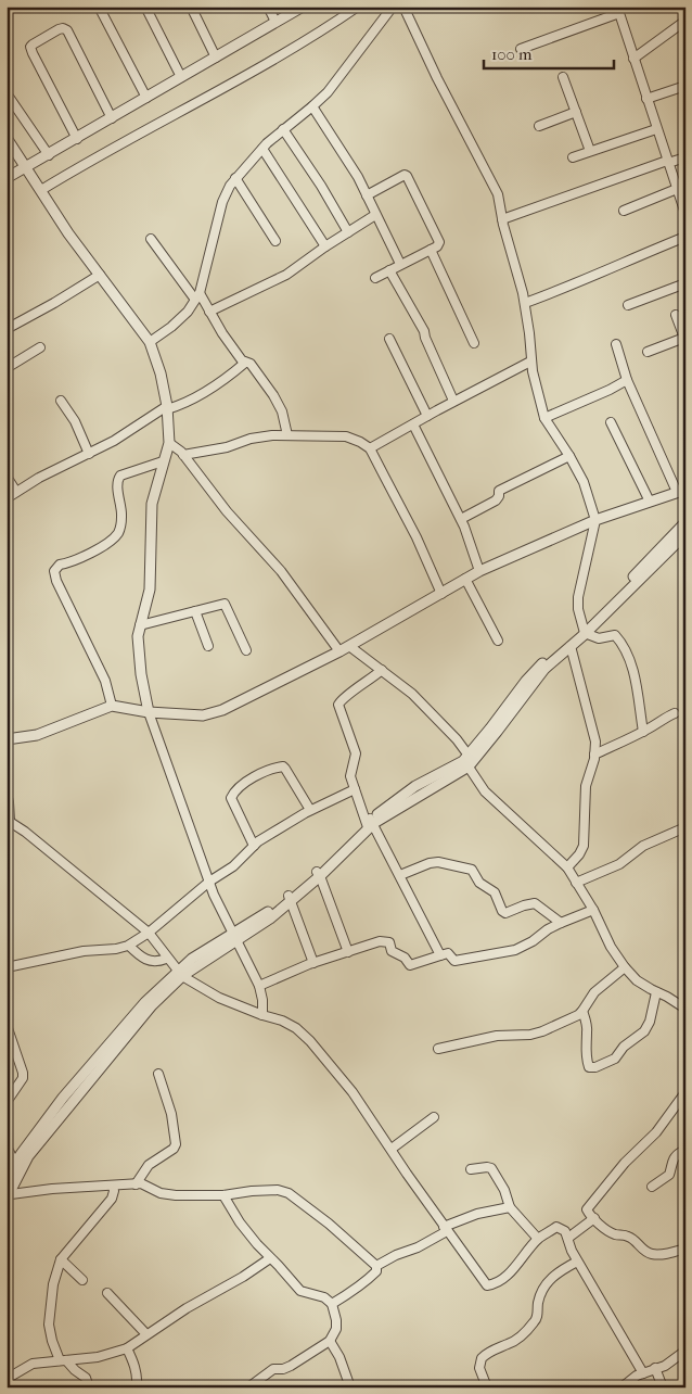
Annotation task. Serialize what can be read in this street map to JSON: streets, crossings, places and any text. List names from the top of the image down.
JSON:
{
  "scale_bar": "100 m"
}
